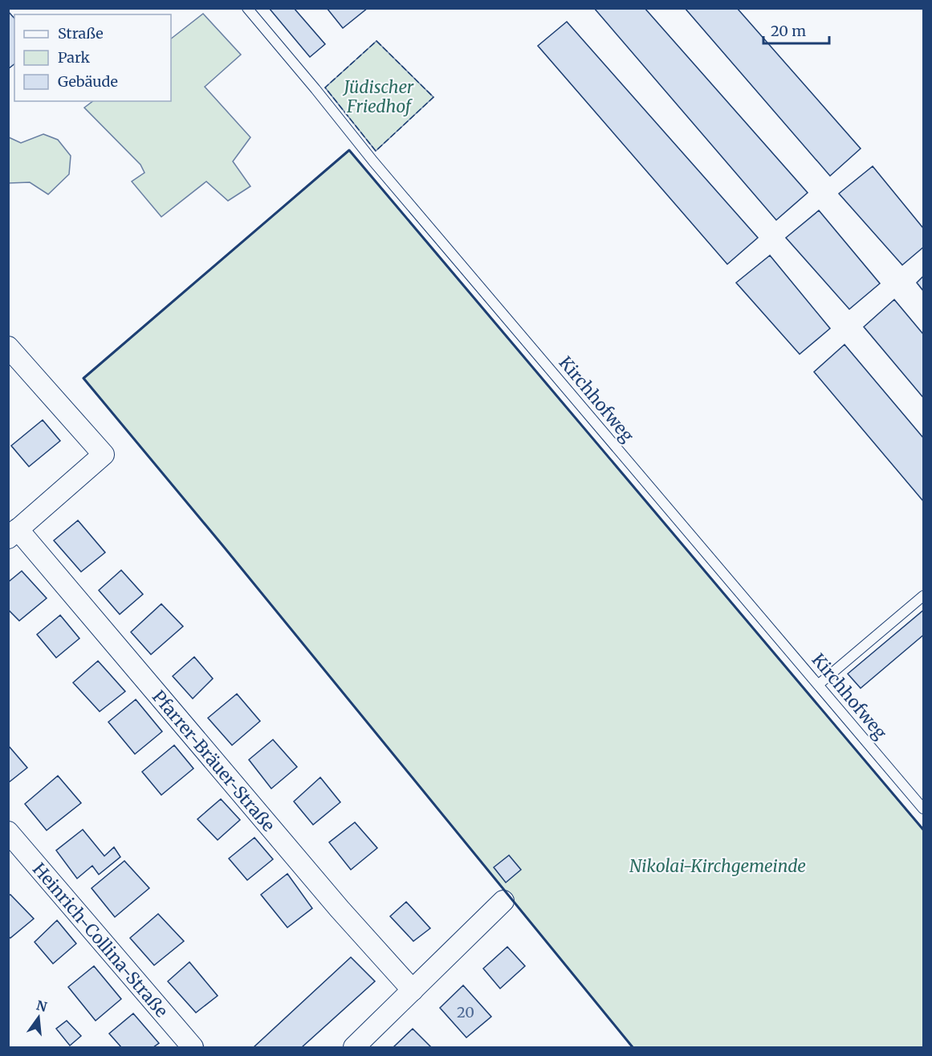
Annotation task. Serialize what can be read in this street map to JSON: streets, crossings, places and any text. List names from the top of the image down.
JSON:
{
  "streets": {
    "street": ["Pfarrer-Bräuer-Straße", "Heinrich-Collina-Straße"],
    "lane": ["Kirchhofweg"]
  },
  "parks": ["Jüdischer Friedhof", "Nikolai-Kirchgemeinde"],
  "house_numbers": ["20"],
  "legend": ["Straße", "Park", "Gebäude"],
  "scale_bar": "20 m",
  "north": "top"
}
